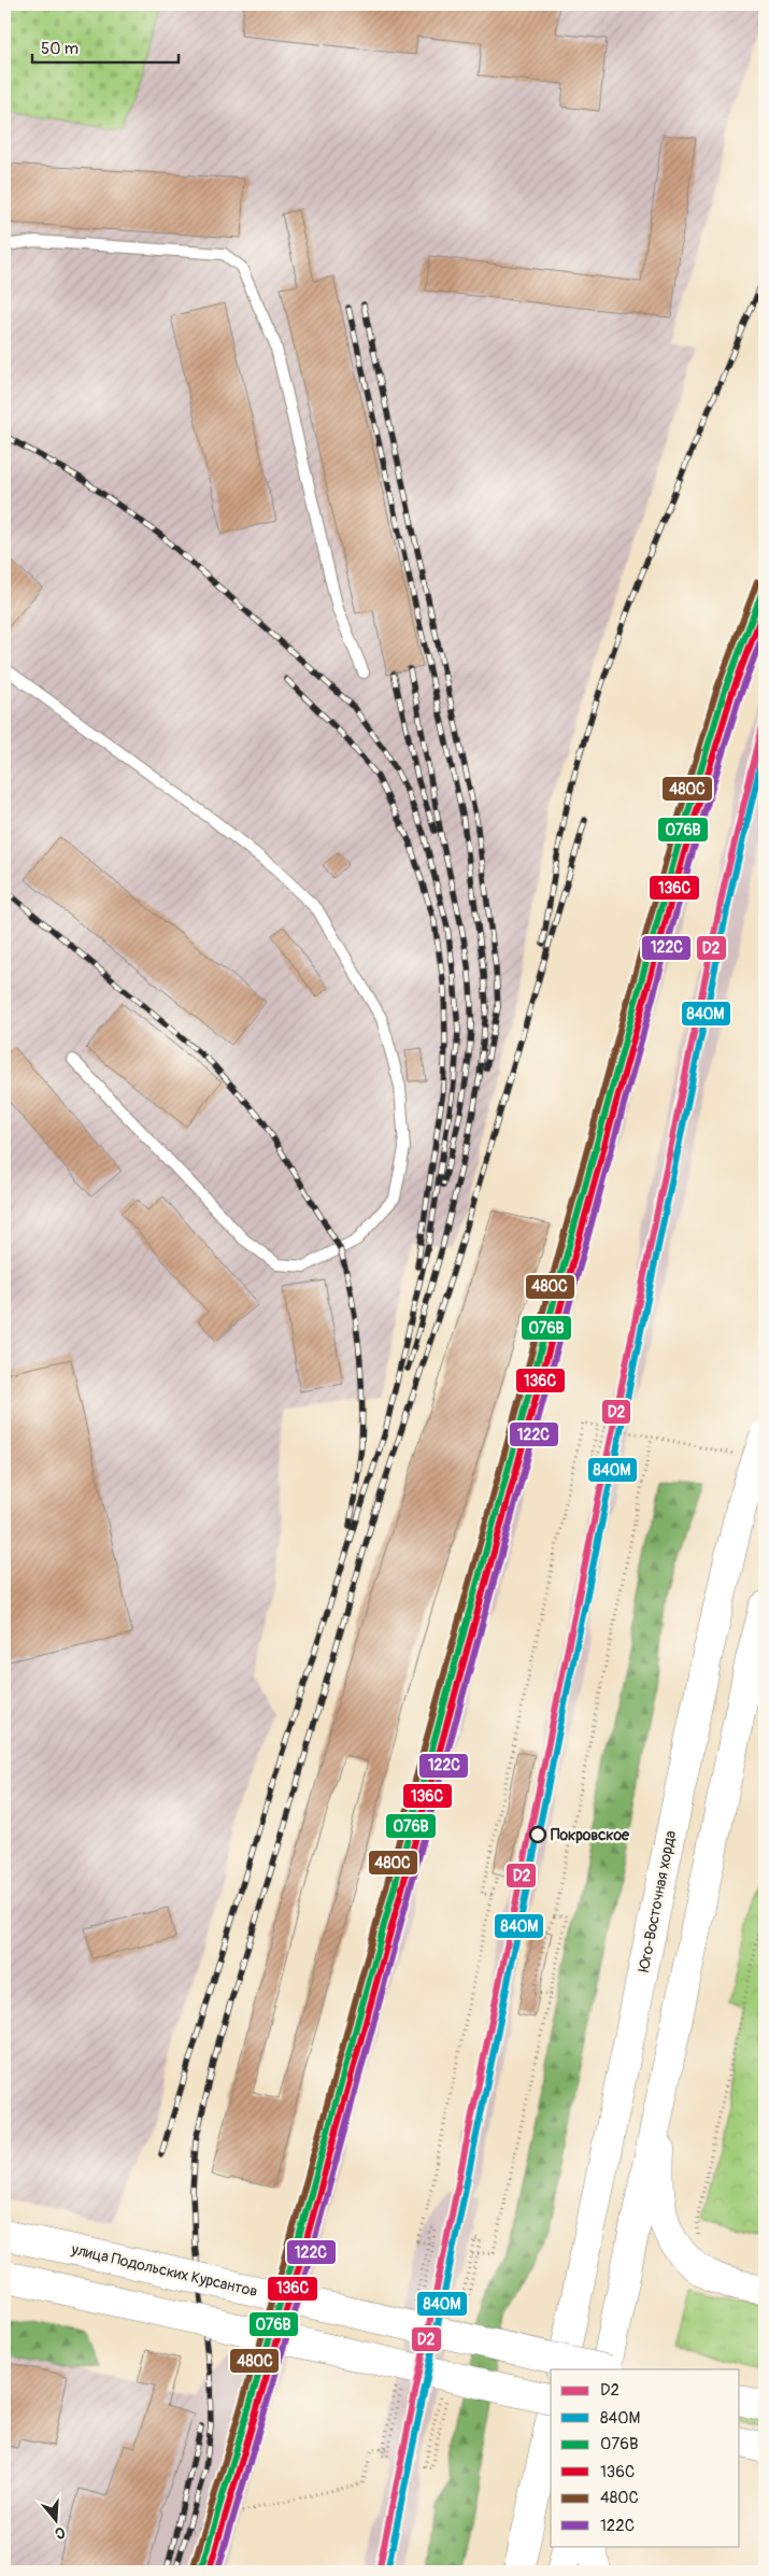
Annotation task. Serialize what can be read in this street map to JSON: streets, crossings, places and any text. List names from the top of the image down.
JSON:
{
  "streets": {
    "main road": ["Юго-Восточная хорда", "улица Подольских Курсантов"]
  },
  "places": ["Покровское"],
  "lines": [
    "transit line 480С",
    "transit line 076В",
    "transit line 136С",
    "transit line 122С",
    "transit line D2",
    "transit line 840М"
  ],
  "legend": [
    "D2",
    "840М",
    "076В",
    "136С",
    "480С",
    "122С"
  ],
  "scale_bar": "50 m",
  "north": "bottom"
}
